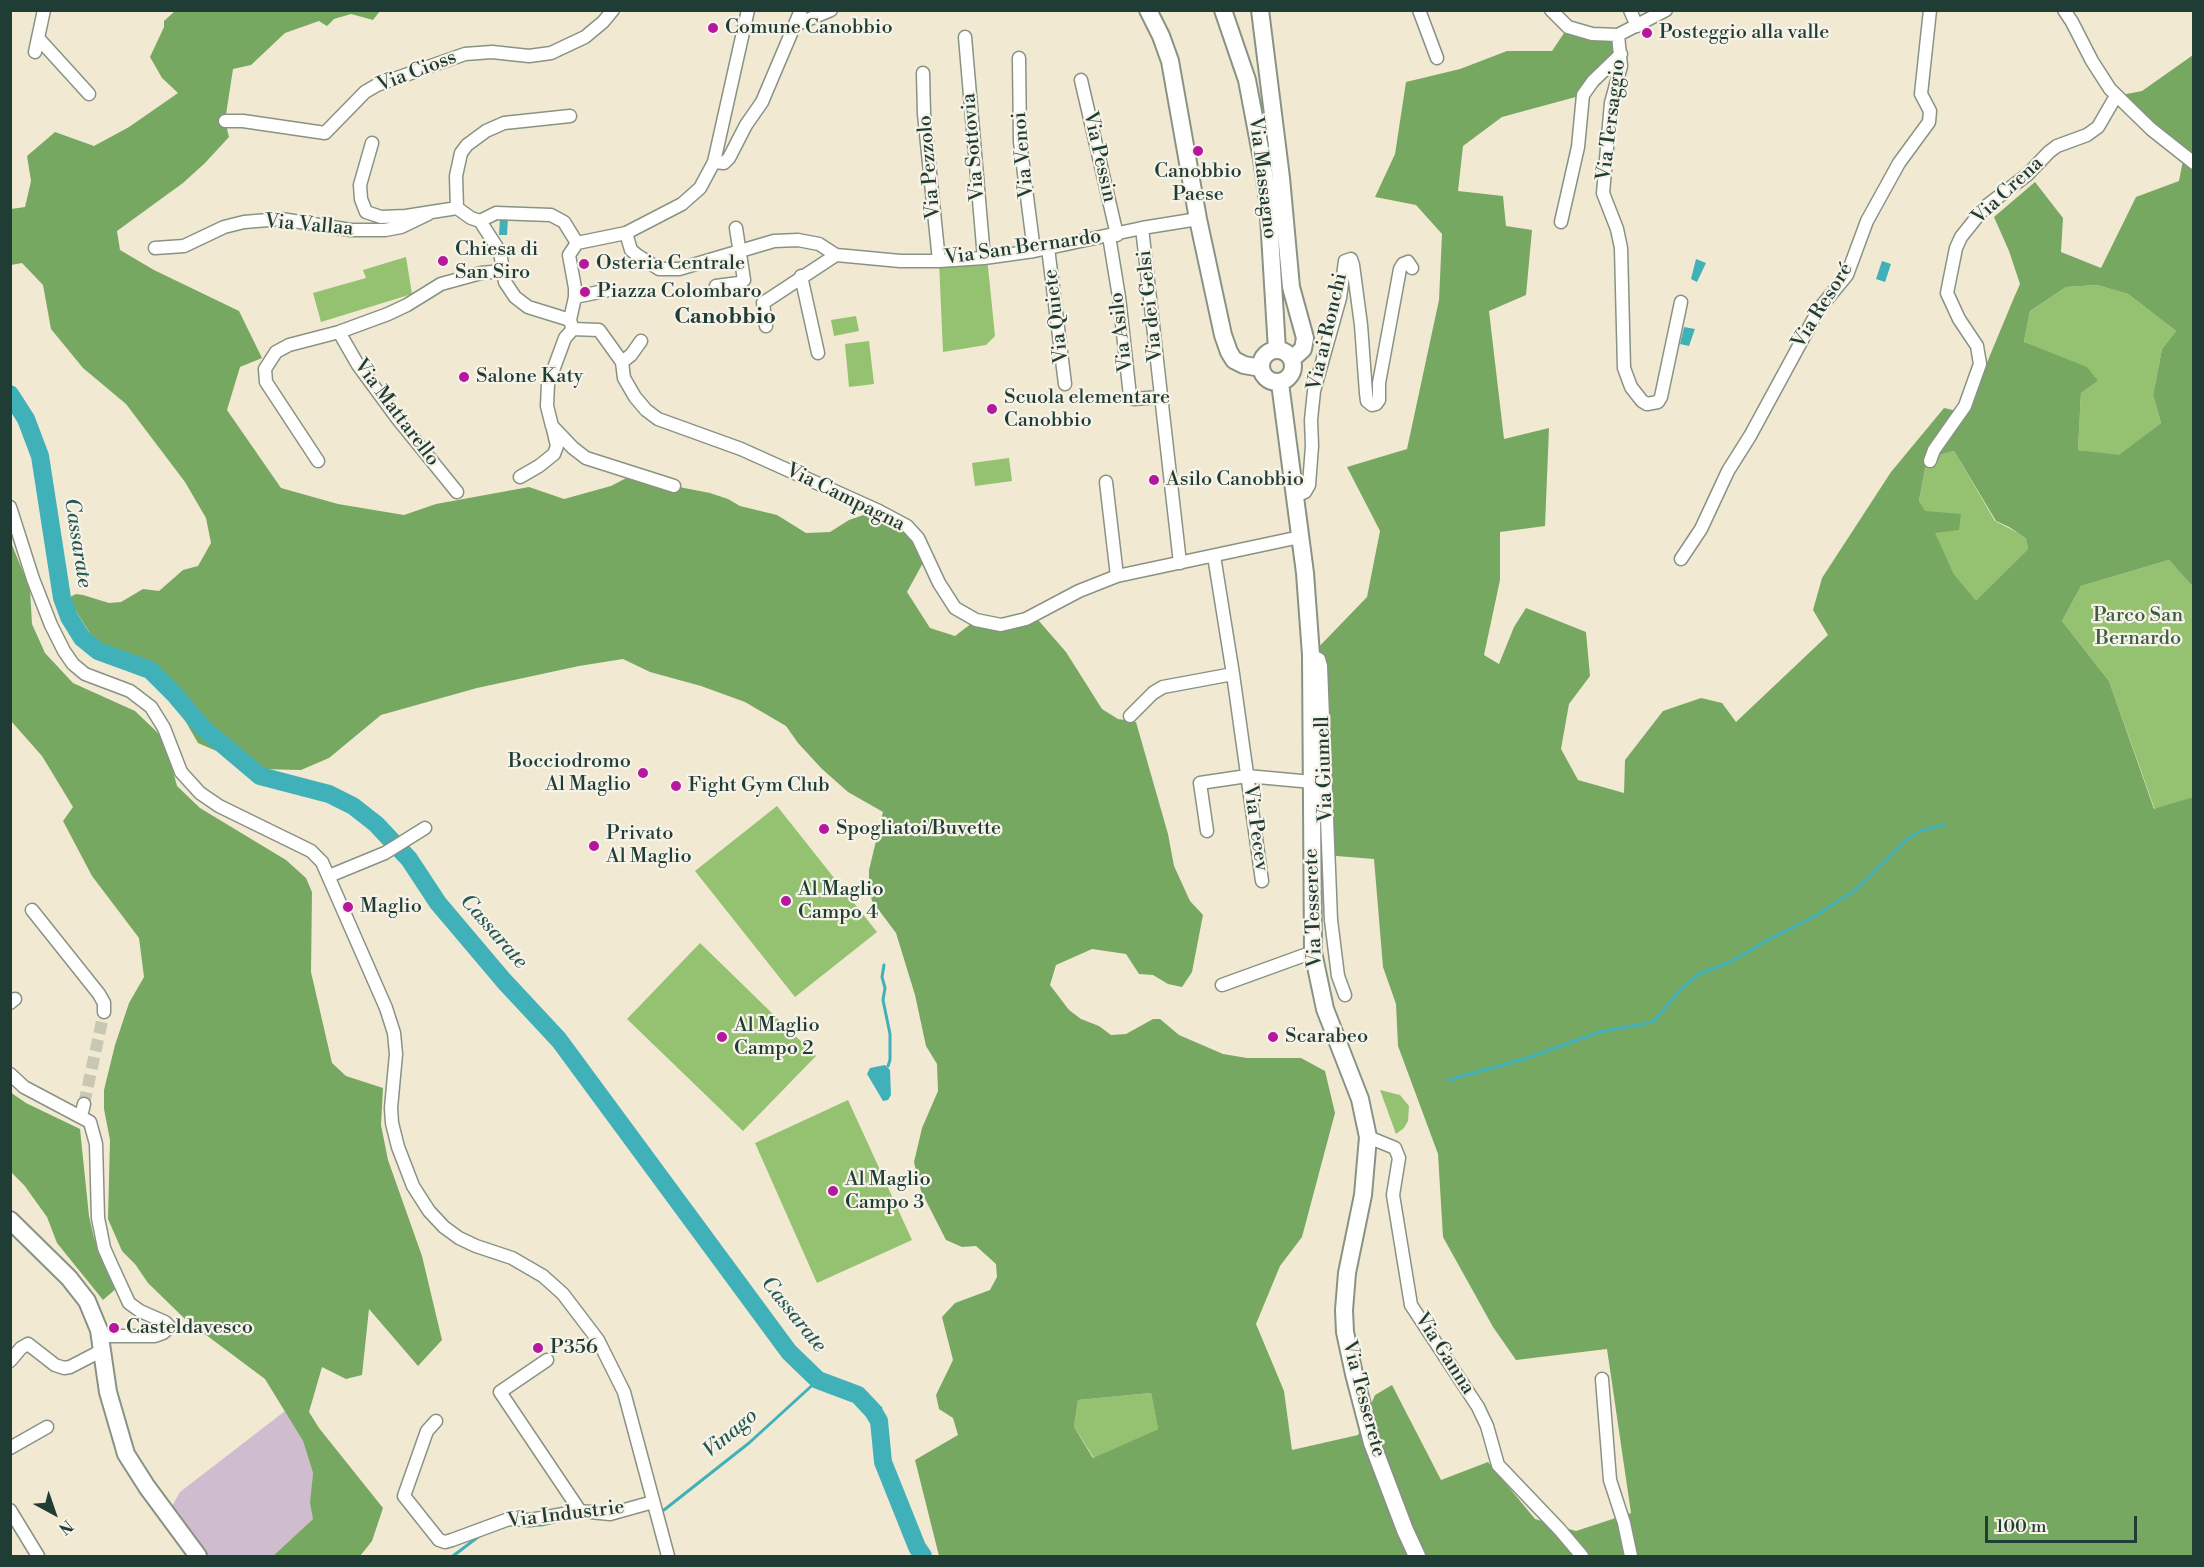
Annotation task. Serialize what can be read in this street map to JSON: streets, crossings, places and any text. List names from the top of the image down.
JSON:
{
  "streets": {
    "main road": ["Via Massagno", "Via Tesserete"],
    "street": [
      "Via Cioss",
      "Via Tersaggio",
      "Via Sottovia",
      "Via Venoi",
      "Via Pessin",
      "Via Pezzolo",
      "Via Crena",
      "Via Vallaa",
      "Via San Bernardo",
      "Via dei Gelsi",
      "Via Resoré",
      "Via Quiete",
      "Via Asilo",
      "Via ai Ronchi",
      "Via Mattarello",
      "Via Campagna",
      "Via Giumell",
      "Via Pecev",
      "Via Ganna",
      "Via Industrie"
    ]
  },
  "crossings": [
    ["Via Sottovia", "Via San Bernardo"],
    ["Via Venoi", "Via San Bernardo"],
    ["Via Pessin", "Via San Bernardo"],
    ["Via Pessin", "Via Asilo"],
    ["Via Pezzolo", "Via San Bernardo"],
    ["Via Massagno", "Via Tesserete"],
    ["Via San Bernardo", "Via dei Gelsi"],
    ["Via San Bernardo", "Via Quiete"],
    ["Via San Bernardo", "Via Asilo"],
    ["Via dei Gelsi", "Via Asilo"],
    ["Via dei Gelsi", "Via Campagna"],
    ["Via ai Ronchi", "Via Tesserete"],
    ["Via Campagna", "Via Tesserete"],
    ["Via Giumell", "Via Tesserete"],
    ["Via Pecev", "Via Tesserete"],
    ["Via Tesserete", "Via Ganna"]
  ],
  "districts": ["Canobbio"],
  "water": ["Cassarate", "Vinago"],
  "parks": ["Parco San Bernardo"],
  "places": [
    "Comune Canobbio",
    "Posteggio alla valle",
    "Canobbio Paese",
    "Chiesa di San Siro",
    "Osteria Centrale",
    "Piazza Colombaro",
    "Salone Katy",
    "Scuola elementare Canobbio",
    "Asilo Canobbio",
    "Bocciodromo Al Maglio",
    "Fight Gym Club",
    "Spogliatoi/Buvette",
    "Privato Al Maglio",
    "Al Maglio Campo 4",
    "Maglio",
    "Al Maglio Campo 2",
    "Scarabeo",
    "Al Maglio Campo 3",
    "Casteldavesco",
    "P356"
  ],
  "scale_bar": "100 m",
  "north": "bottom right"
}
